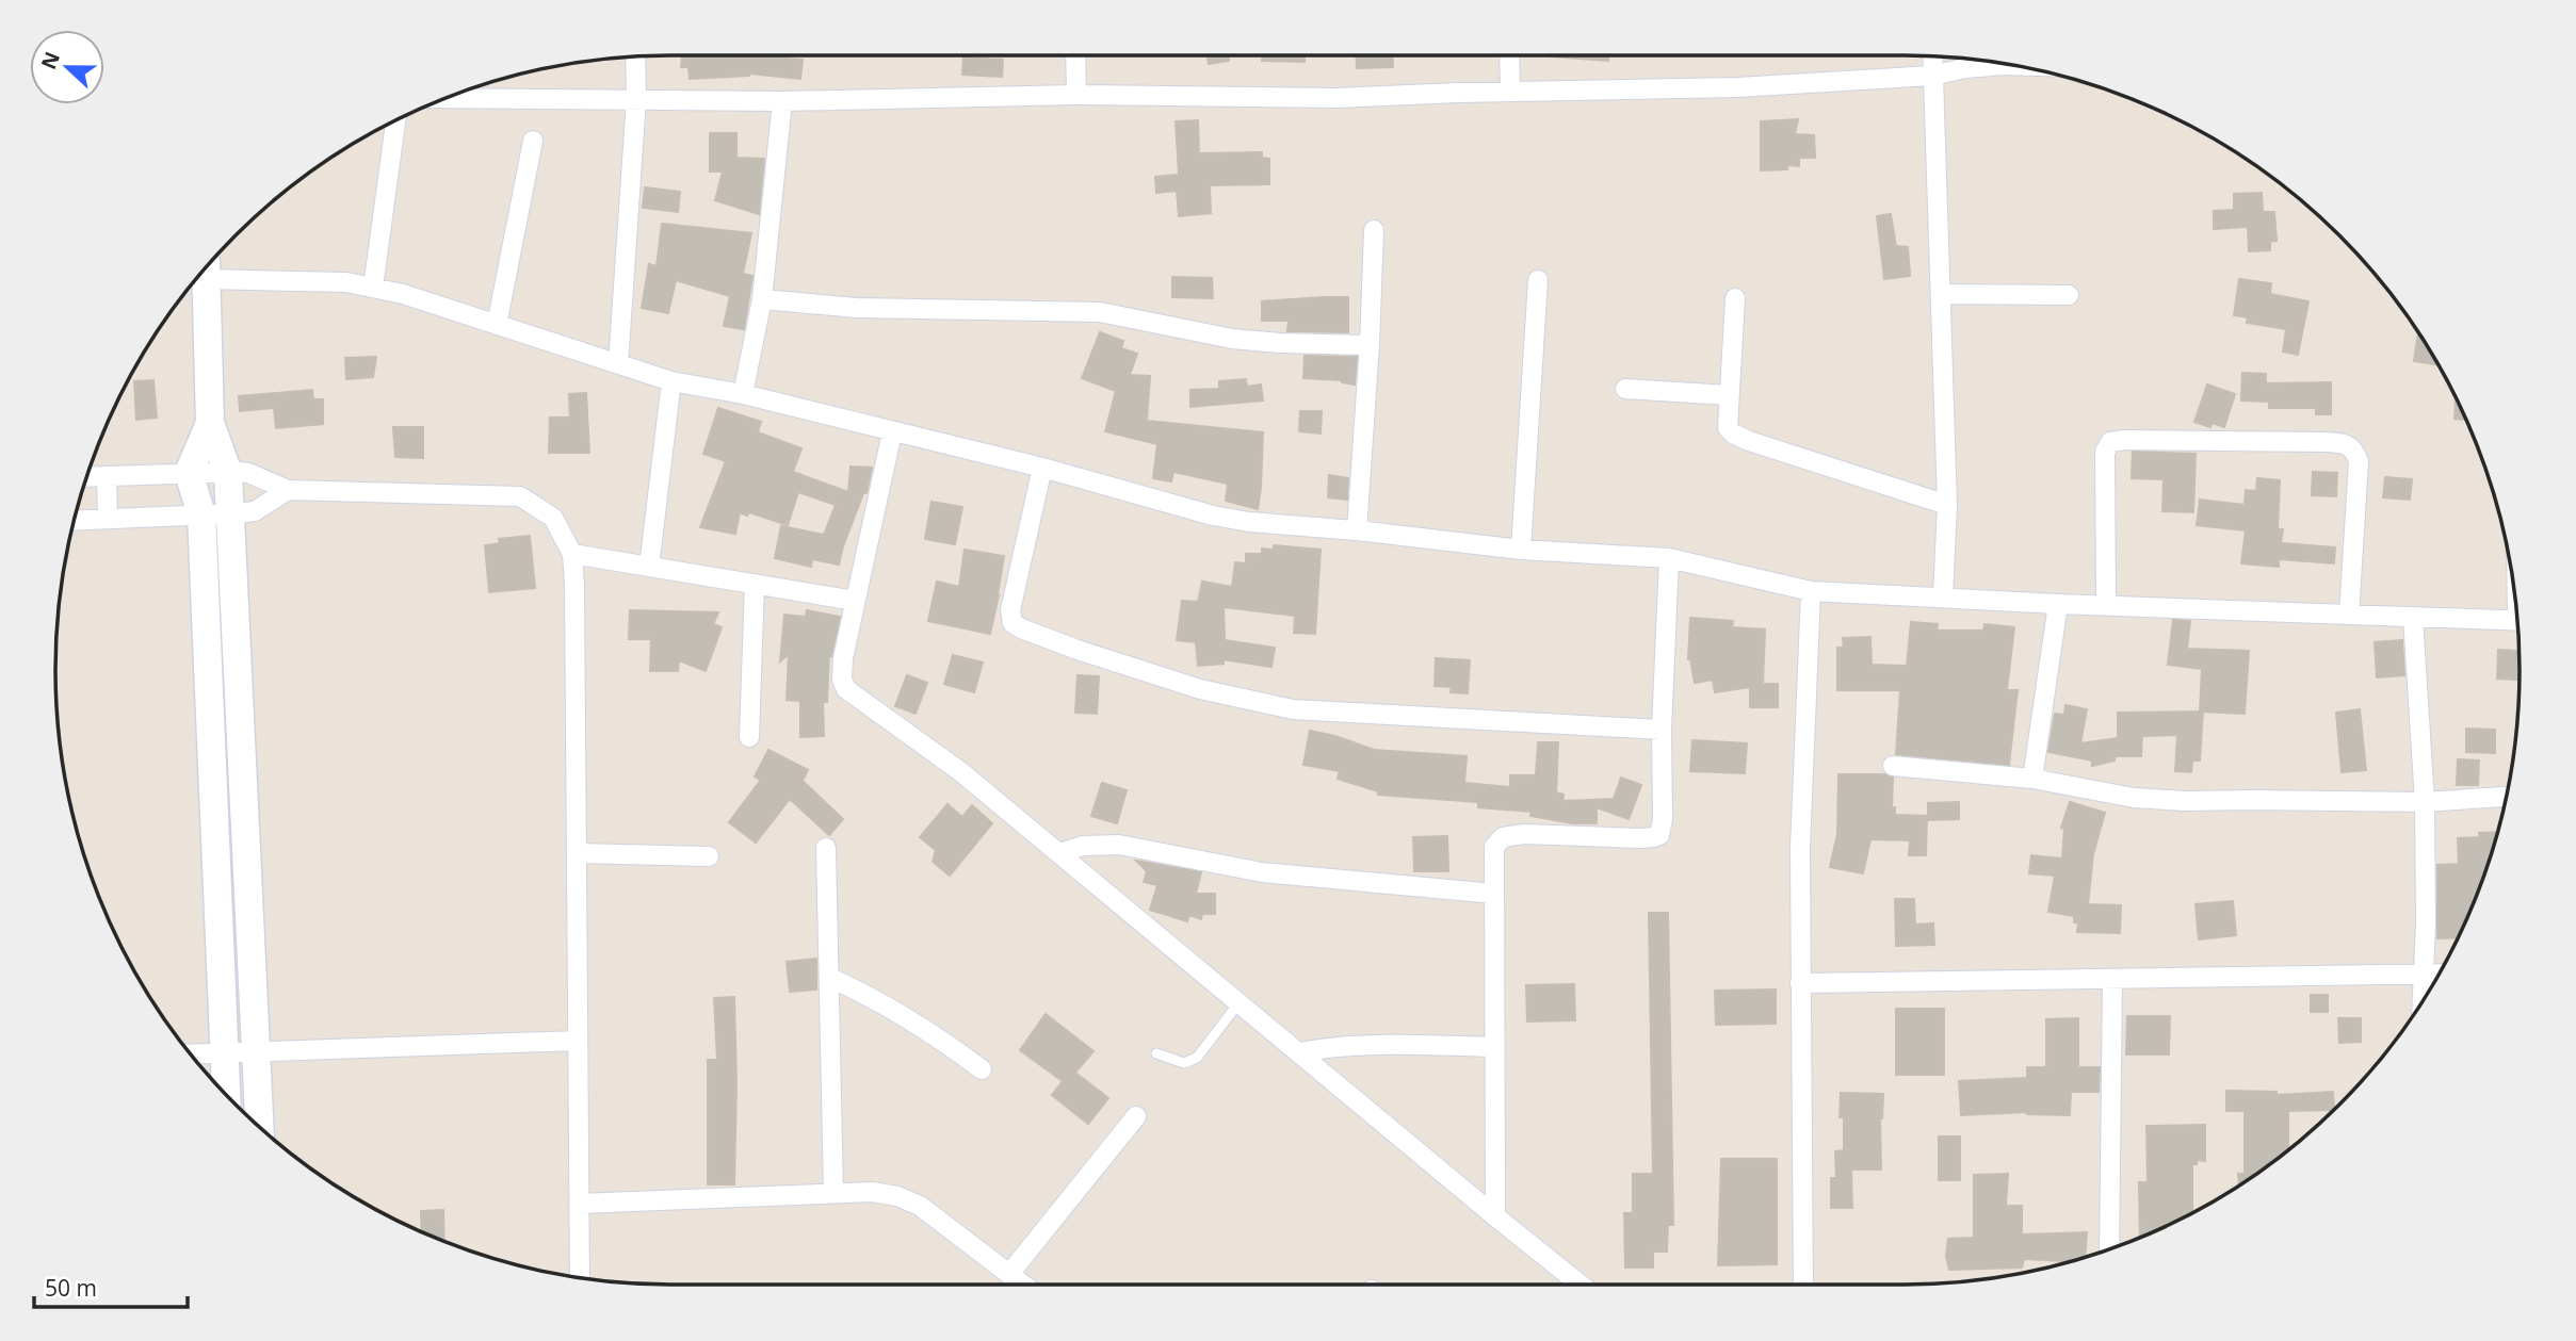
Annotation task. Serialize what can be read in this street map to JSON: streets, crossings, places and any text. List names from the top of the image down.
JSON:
{
  "scale_bar": "50 m",
  "north": "left"
}
